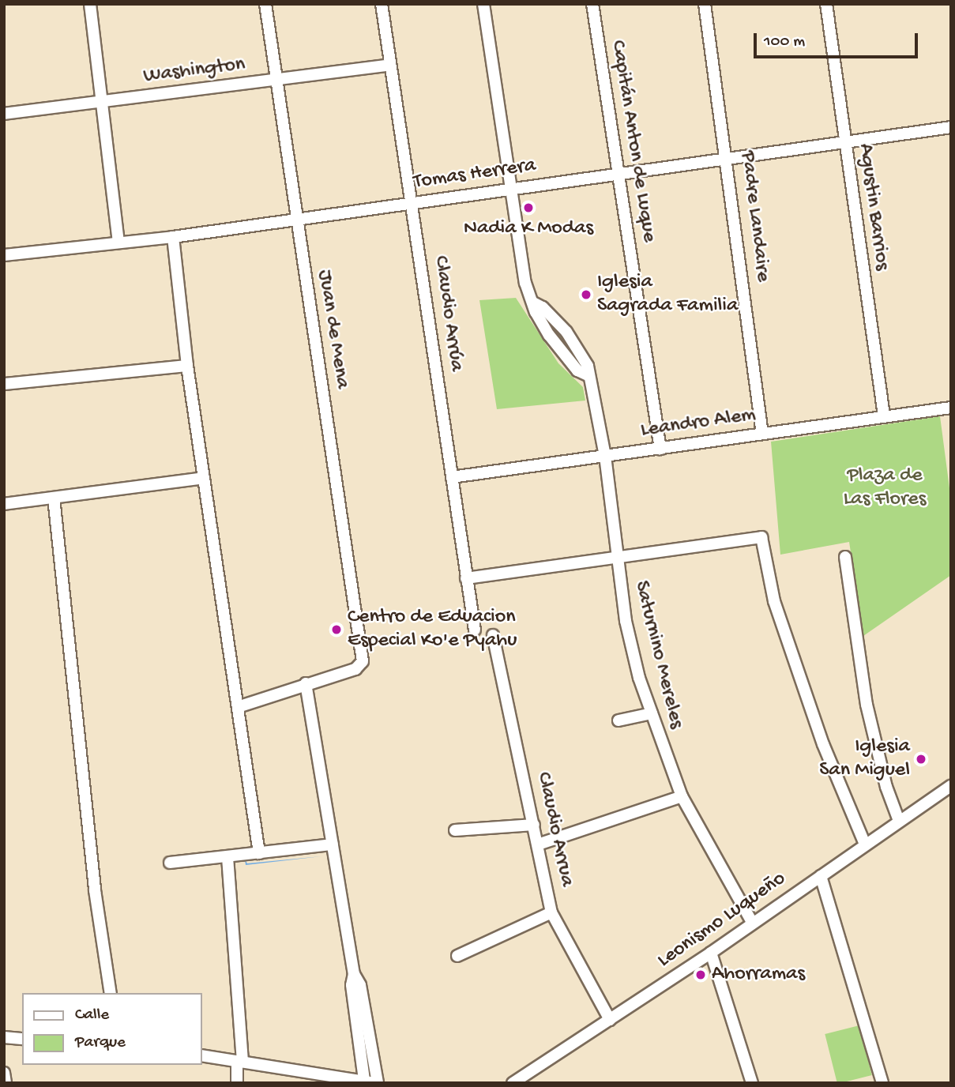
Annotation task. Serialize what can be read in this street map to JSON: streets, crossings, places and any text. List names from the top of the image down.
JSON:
{
  "streets": {
    "street": [
      "Washington",
      "Capitán Anton de Luque",
      "Tomas Herrera",
      "Agustin Barrios",
      "Padre Landaire",
      "Claudio Arrúa",
      "Juan de Mena",
      "Leandro Alem",
      "Saturnino Mereles",
      "Claudio Arrua",
      "Leonismo Luqueño"
    ]
  },
  "crossings": [
    ["Washington", "Claudio Arrúa"],
    ["Washington", "Juan de Mena"],
    ["Capitán Anton de Luque", "Tomas Herrera"],
    ["Capitán Anton de Luque", "Leandro Alem"],
    ["Tomas Herrera", "Agustin Barrios"],
    ["Tomas Herrera", "Padre Landaire"],
    ["Tomas Herrera", "Claudio Arrúa"],
    ["Tomas Herrera", "Juan de Mena"],
    ["Tomas Herrera", "Saturnino Mereles"],
    ["Agustin Barrios", "Leandro Alem"],
    ["Padre Landaire", "Leandro Alem"],
    ["Claudio Arrúa", "Leandro Alem"],
    ["Leandro Alem", "Saturnino Mereles"],
    ["Saturnino Mereles", "Leonismo Luqueño"],
    ["Claudio Arrua", "Leonismo Luqueño"]
  ],
  "parks": ["Plaza de Las Flores"],
  "places": [
    "Nadia K Modas",
    "Iglesia Sagrada Familia",
    "Centro de Eduacion Especial Ko'e Pyahu",
    "Iglesia San Miguel",
    "Ahorramas"
  ],
  "legend": ["Calle", "Parque"],
  "scale_bar": "100 m"
}
